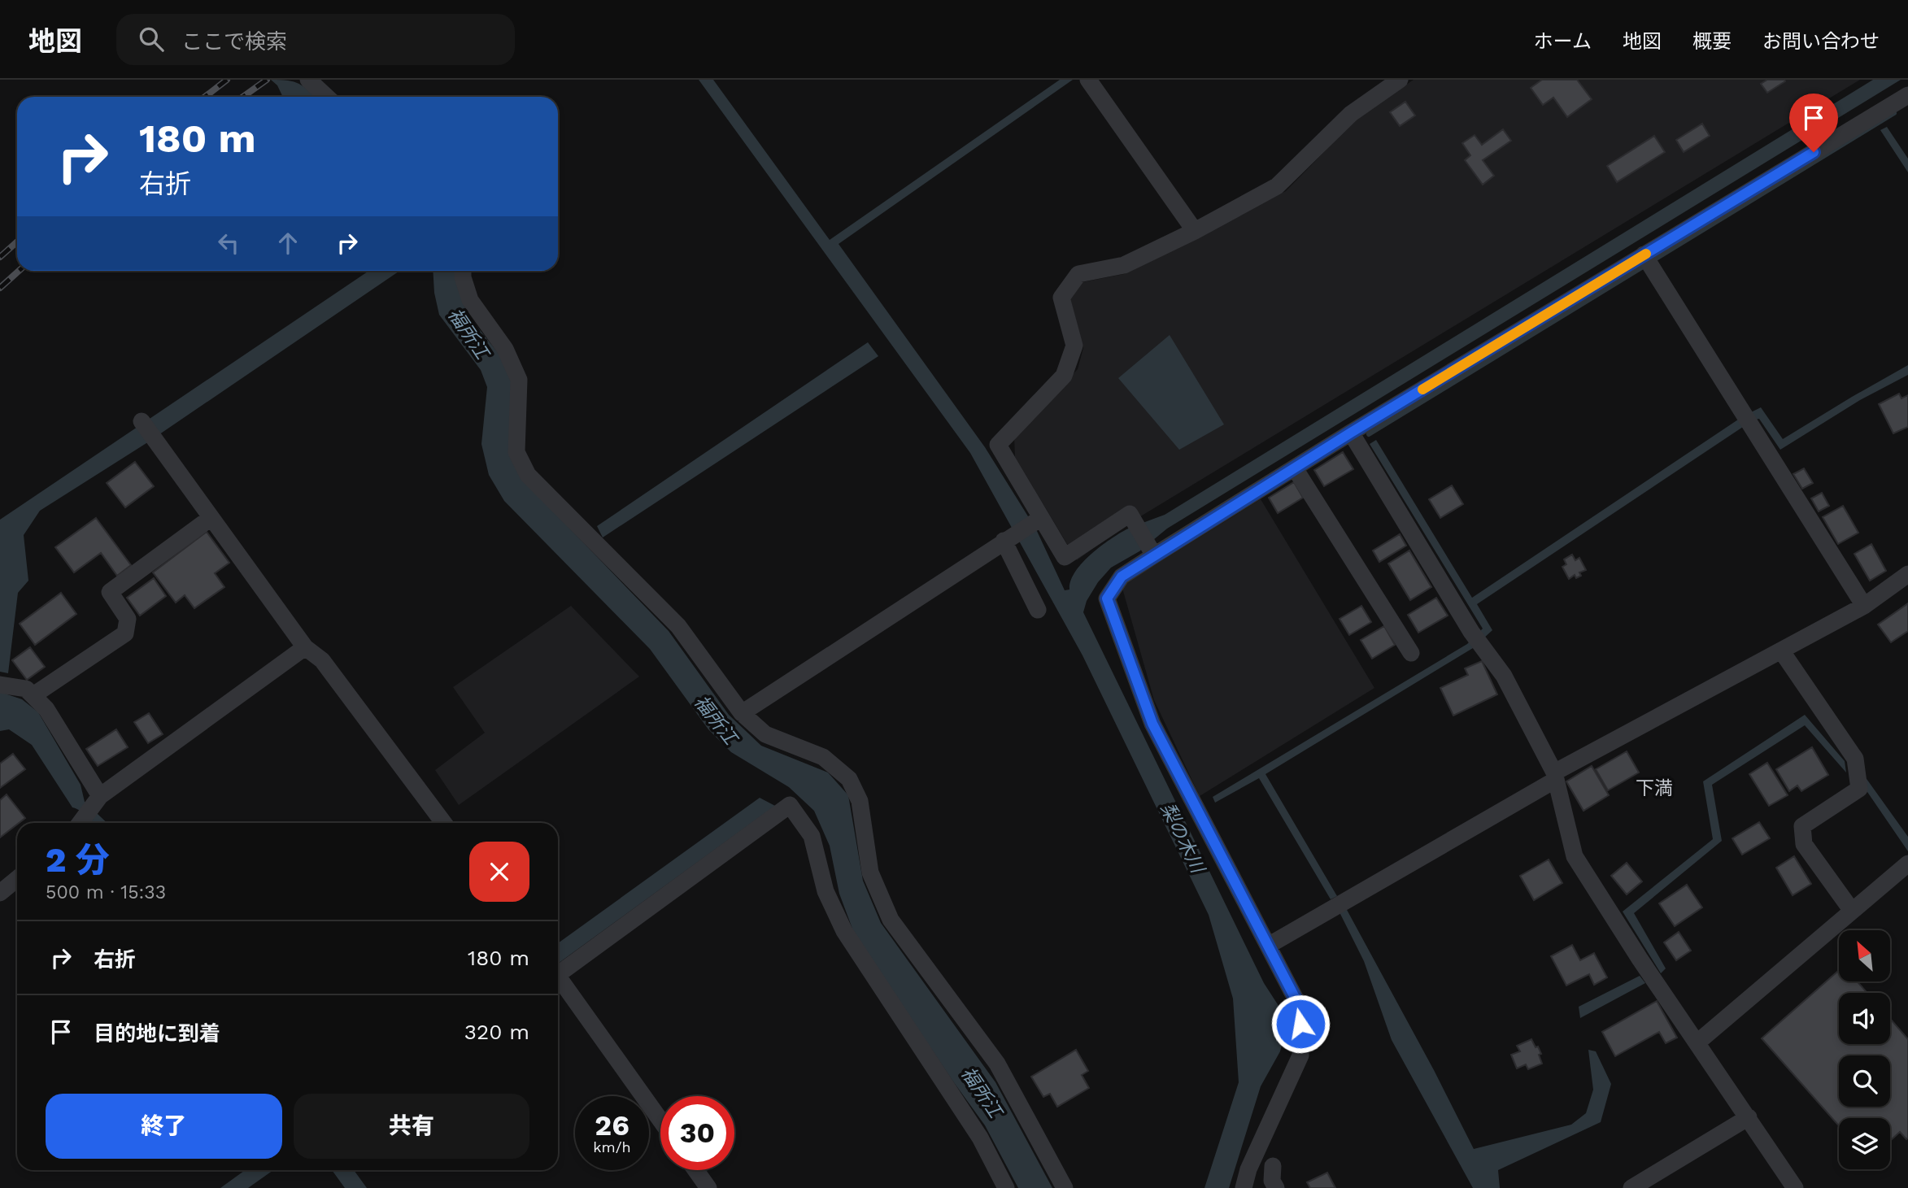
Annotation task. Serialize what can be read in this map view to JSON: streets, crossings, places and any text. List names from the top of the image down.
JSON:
{
  "districts": ["下満"],
  "water": ["福所江", "梨の木川"],
  "north": "top left",
  "page": {
    "header": "地図",
    "search": "ここで検索",
    "nav": [
      "ホーム",
      "地図",
      "概要",
      "お問い合わせ"
    ],
    "turn": ["180 m", "右折"],
    "heading": ["2 分", "500 m · 15:33"],
    "list": [
      {
        "name": "右折",
        "value": "180 m"
      },
      {
        "name": "目的地に到着",
        "value": "320 m"
      }
    ],
    "buttons": ["終了", "共有"],
    "speed": "26 km/h",
    "limit": "30"
  }
}
